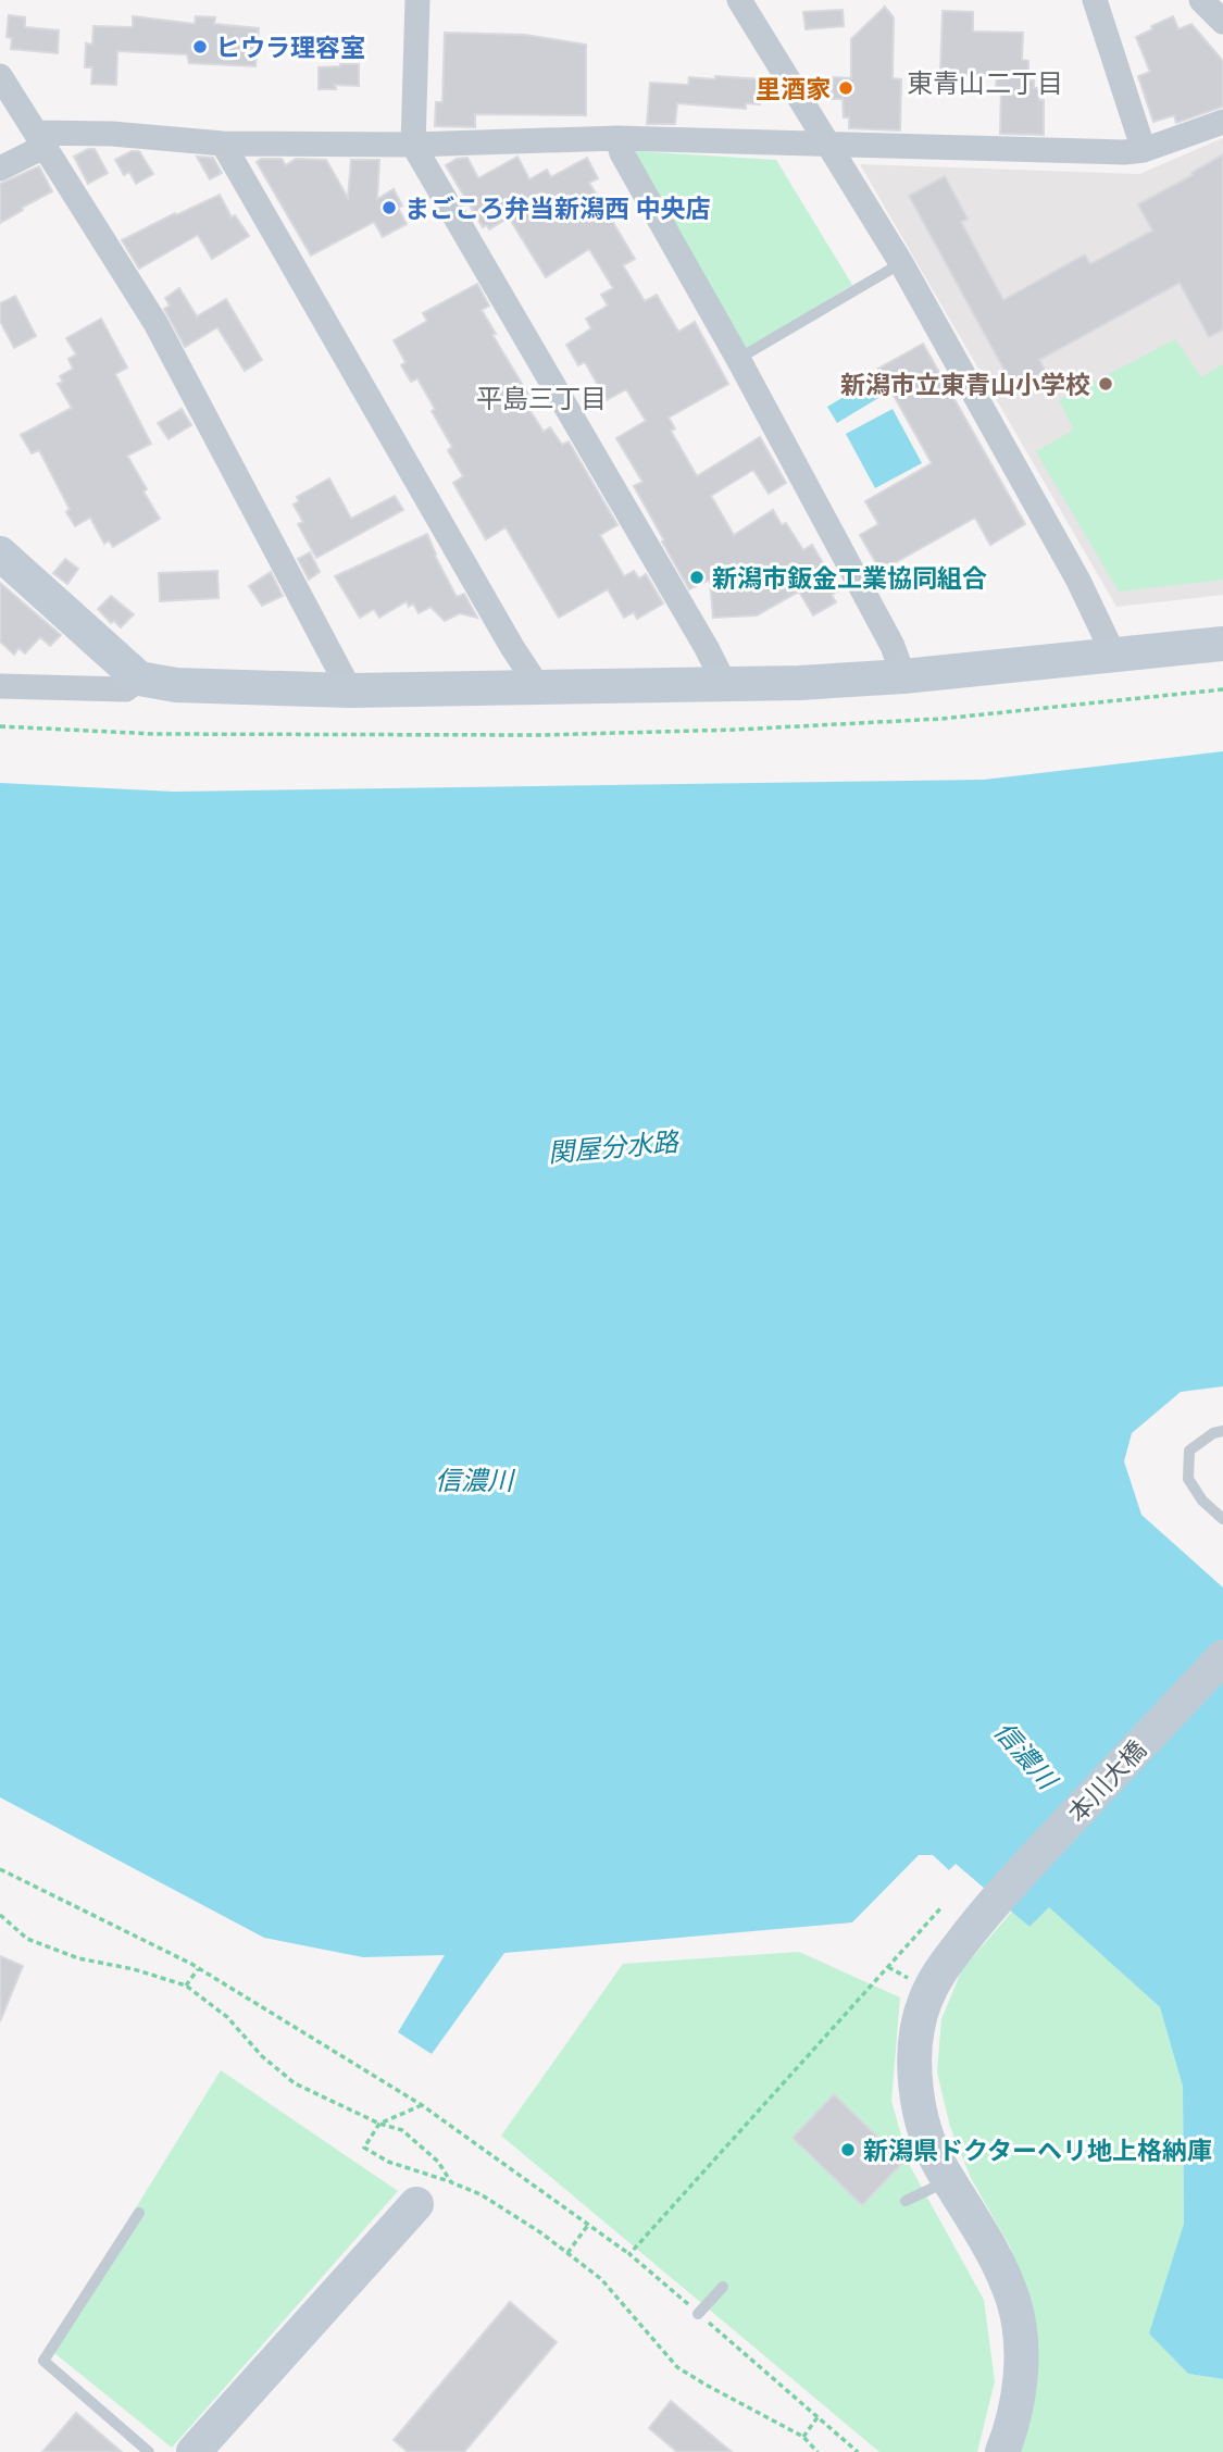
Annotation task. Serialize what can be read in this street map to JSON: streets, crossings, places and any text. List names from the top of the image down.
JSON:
{
  "streets": {
    "street": ["本川大橋"]
  },
  "districts": ["東青山二丁目", "平島三丁目"],
  "water": ["関屋分水路", "信濃川"],
  "places": [
    "ヒウラ理容室",
    "里酒家",
    "まごころ弁当新潟西 中央店",
    "新潟市立東青山小学校",
    "新潟市鈑金工業協同組合",
    "新潟県ドクターヘリ地上格納庫"
  ]
}
